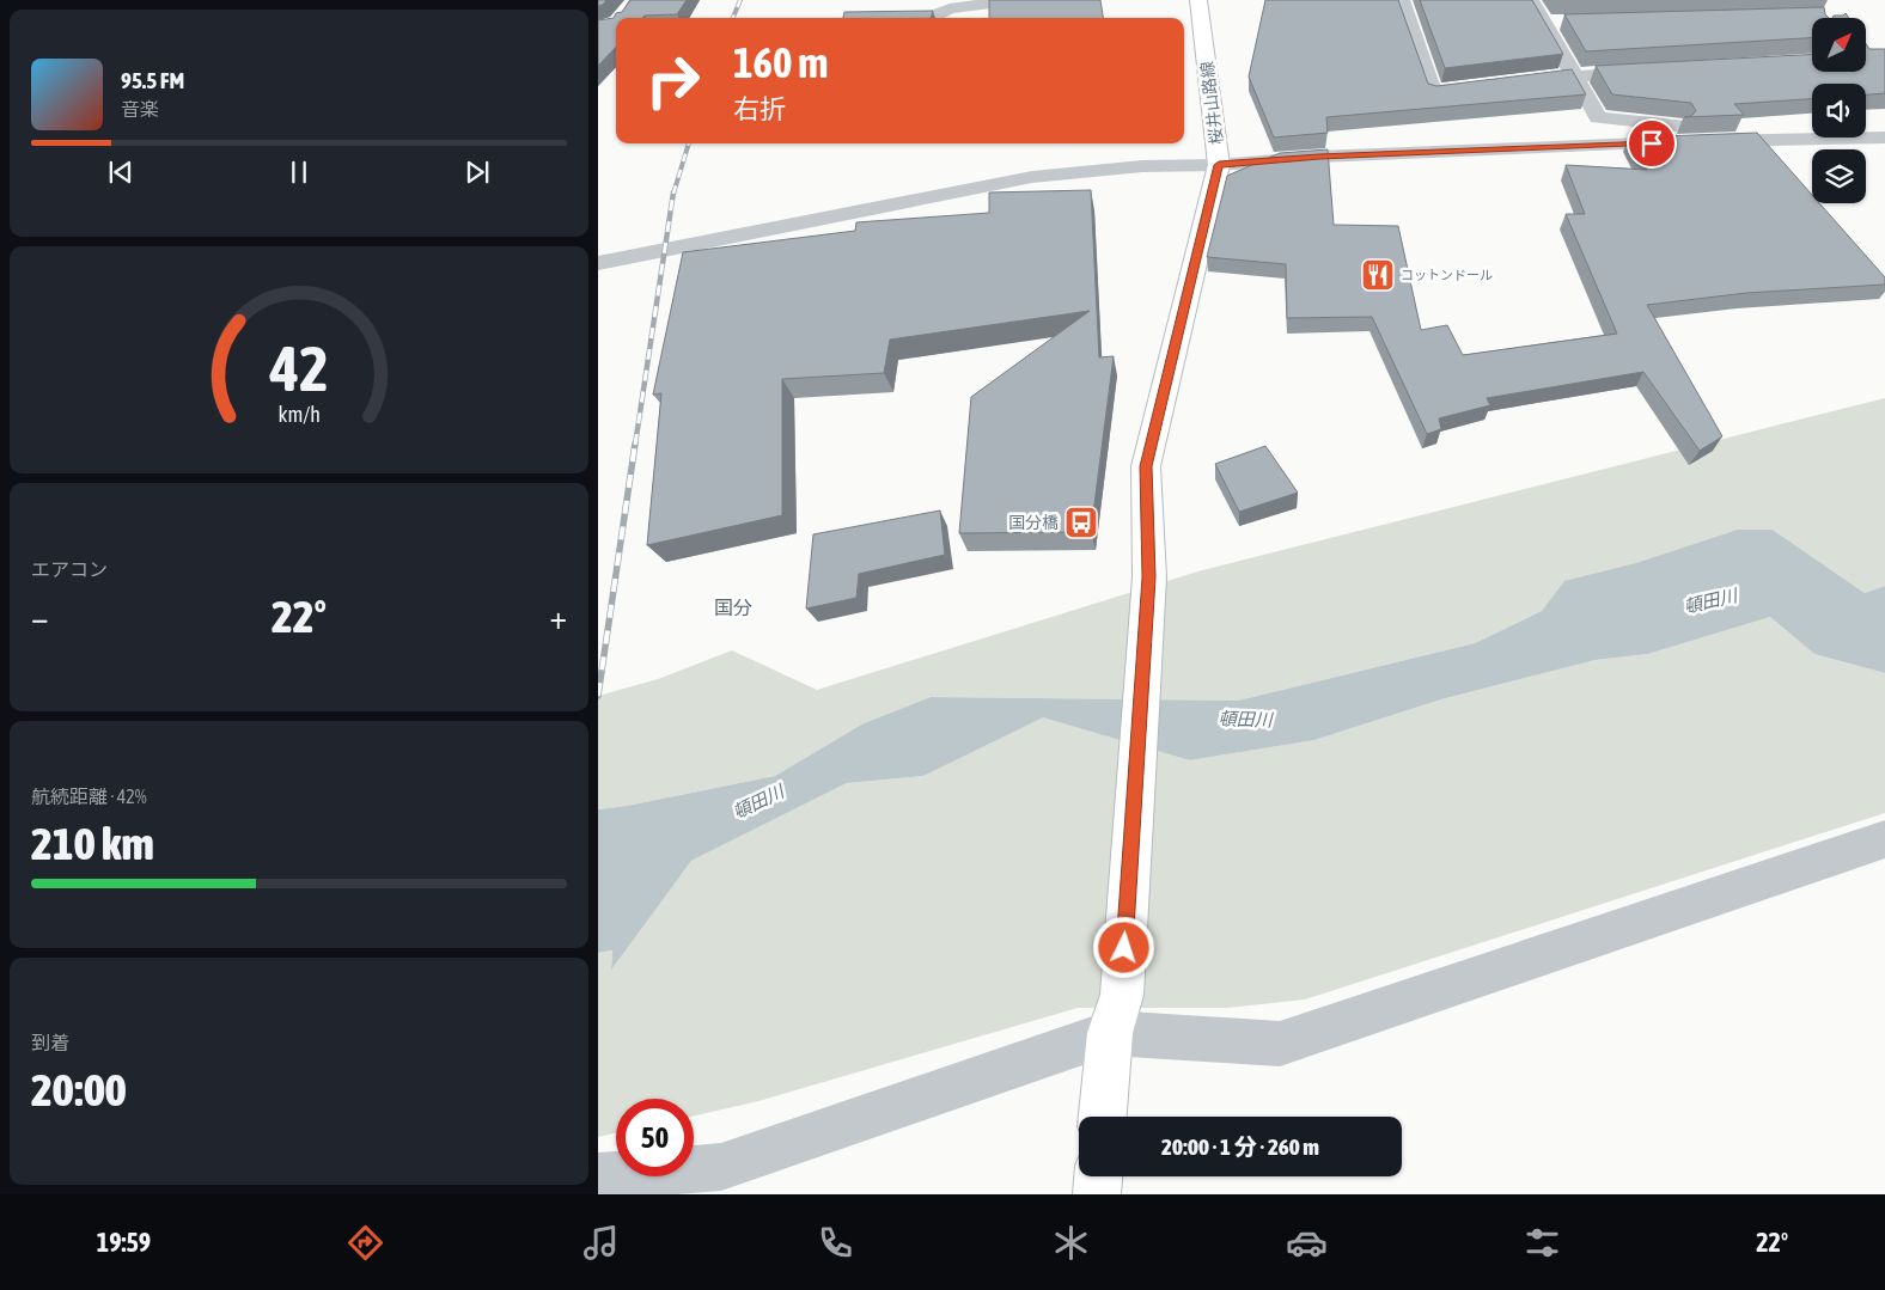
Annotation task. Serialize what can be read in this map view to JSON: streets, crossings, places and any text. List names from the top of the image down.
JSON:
{
  "streets": {
    "main road": ["桜井山路線"]
  },
  "districts": ["国分"],
  "water": ["頓田川"],
  "places": {
    "restaurant": ["コットンドール"],
    "bus stop": ["国分橋"]
  },
  "north": "top right",
  "page": {
    "turn": ["160 m", "右折"],
    "song": ["95.5 FM", "音楽"],
    "tile": [
      "エアコン",
      ["航続距離 · 42%", "210 km"],
      ["到着", "20:00"]
    ],
    "heat": ["−", "22°", "+"],
    "limit": "50",
    "trip": "20:00 · 1 分 · 260 m",
    "tabs": ["19:59", "22°"],
    "gauge": ["42", "km/h"]
  }
}
